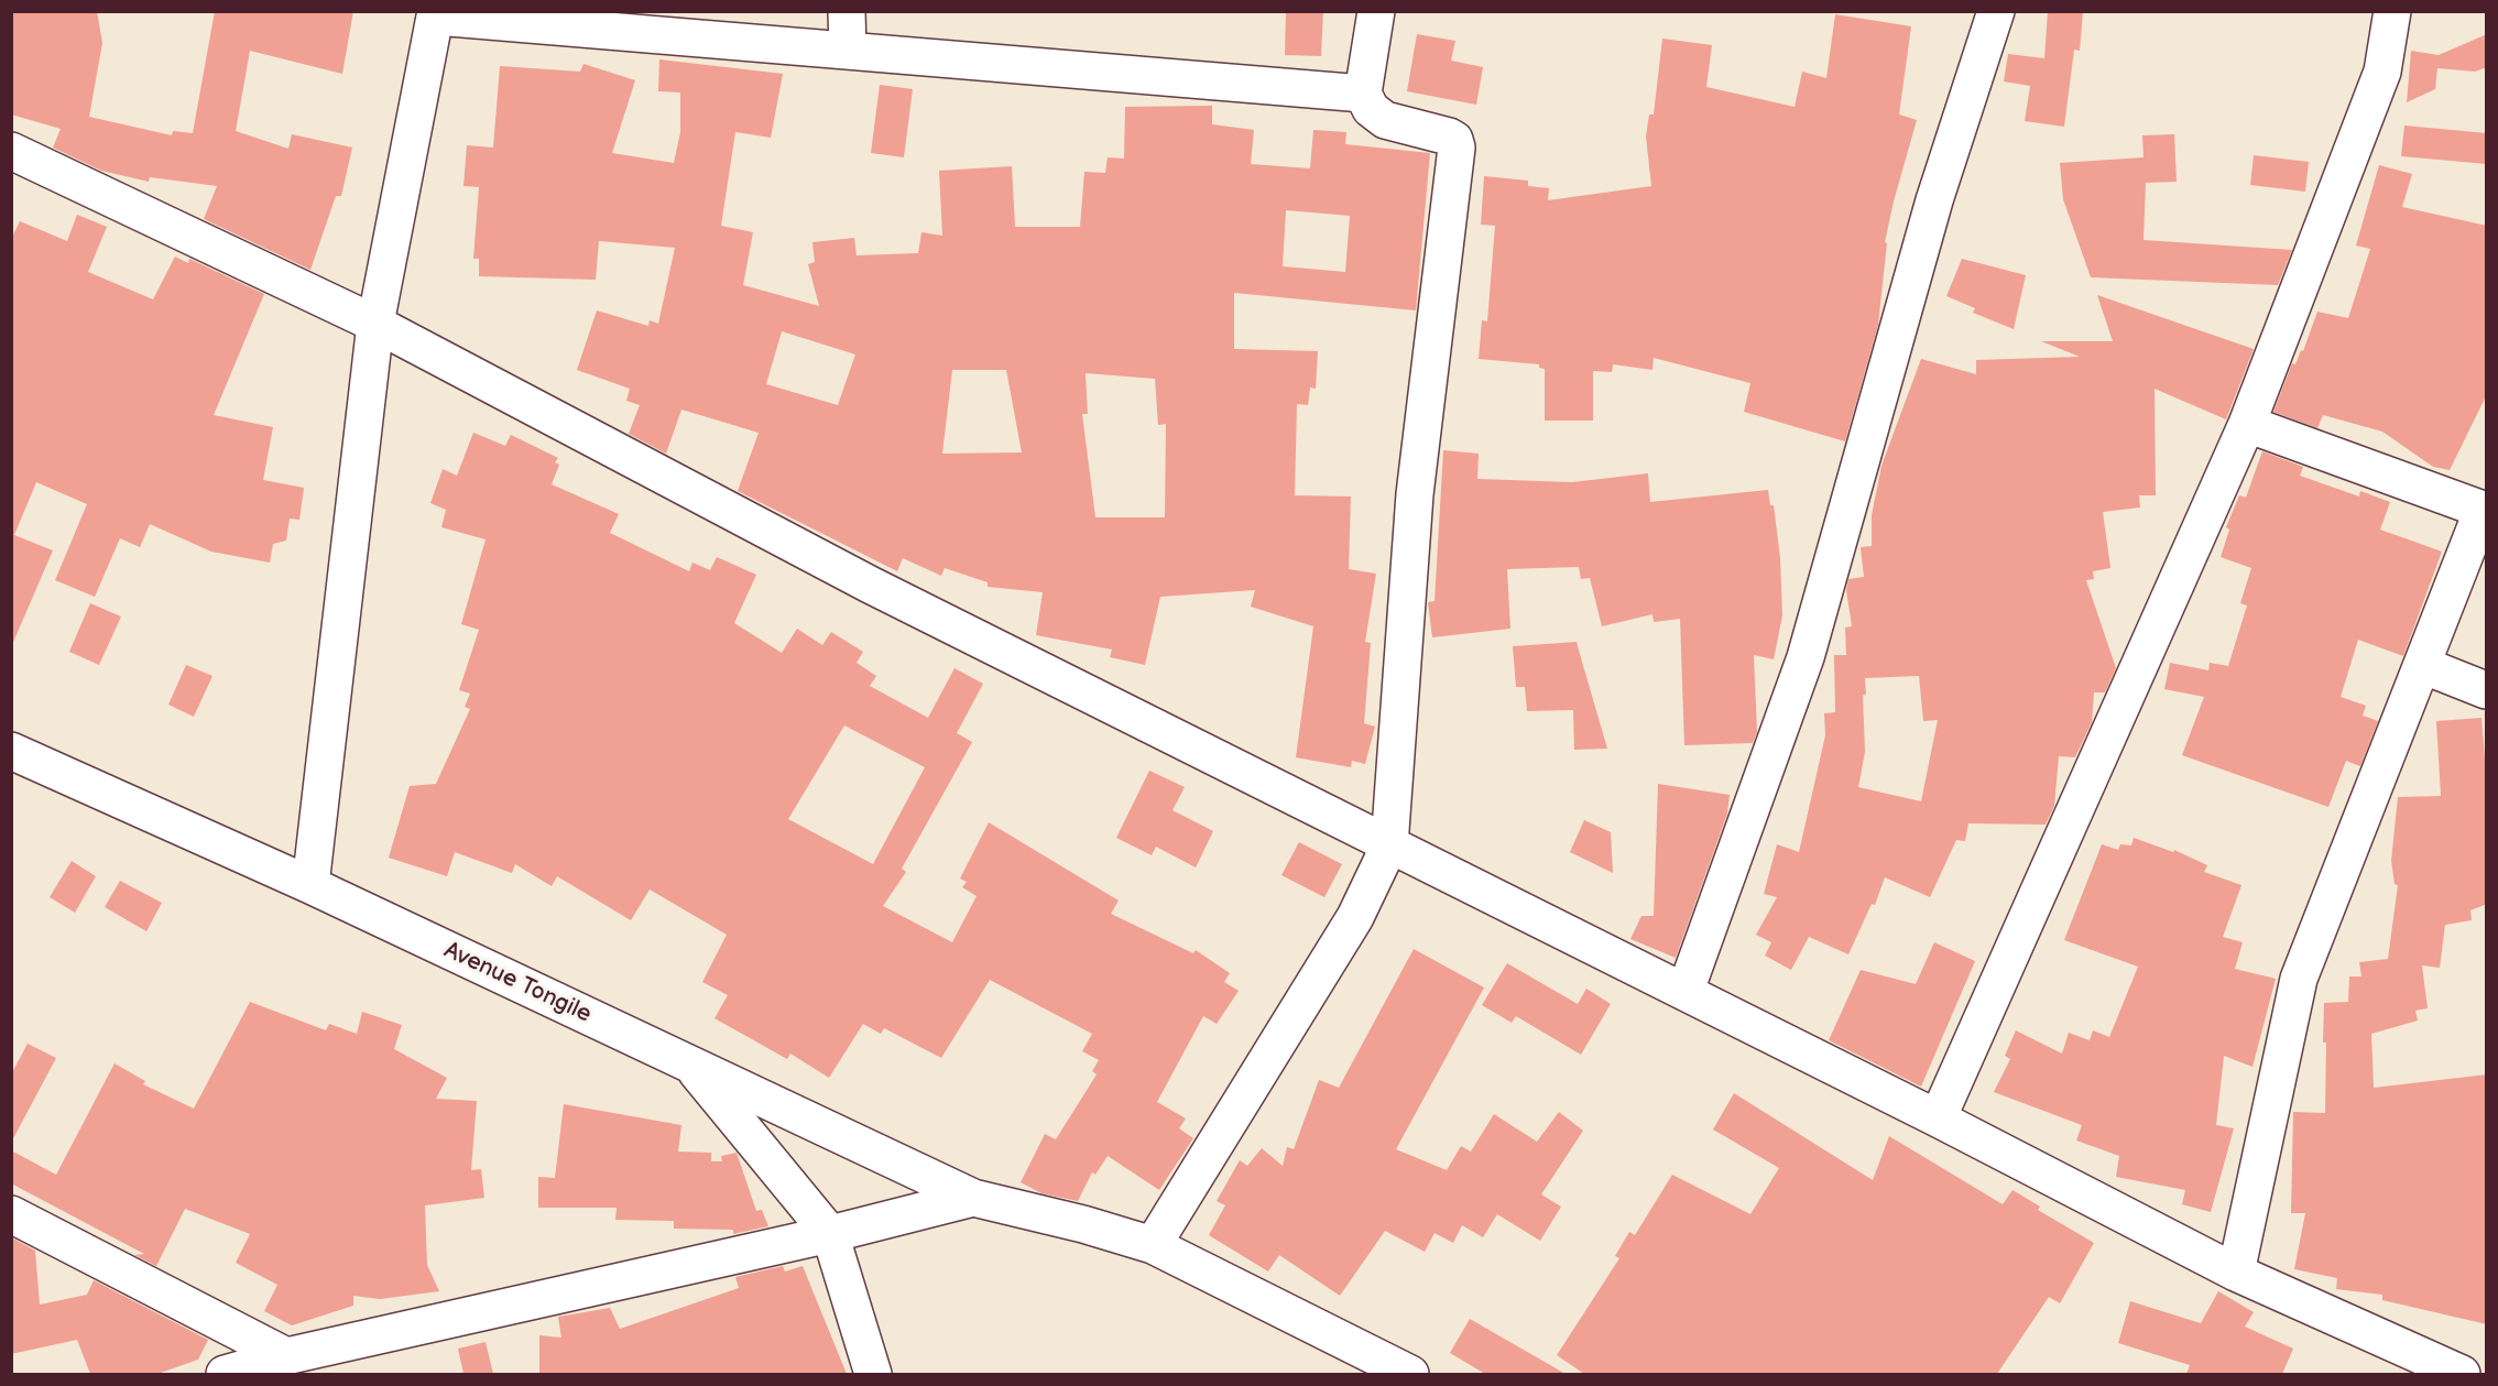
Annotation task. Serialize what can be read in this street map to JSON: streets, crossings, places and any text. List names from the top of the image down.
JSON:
{
  "streets": {
    "street": ["Avenue Tongile"]
  }
}
